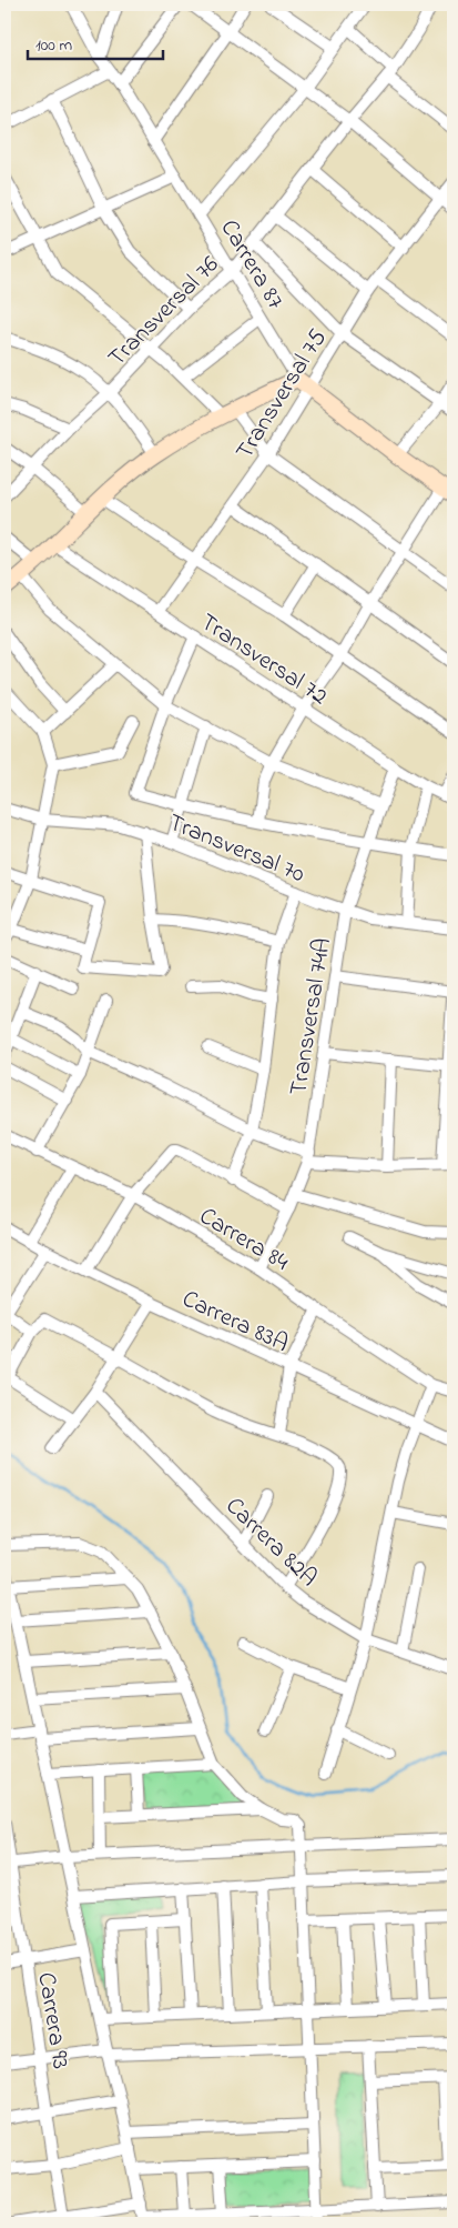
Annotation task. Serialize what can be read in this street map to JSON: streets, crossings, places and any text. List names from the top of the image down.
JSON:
{
  "streets": {
    "street": [
      "Carrera 87",
      "Transversal 76",
      "Transversal 75",
      "Transversal 72",
      "Transversal 70",
      "Transversal 74A",
      "Carrera 84",
      "Carrera 83A",
      "Carrera 82A",
      "Carrera 93"
    ]
  },
  "crossings": [
    ["Carrera 87", "Transversal 76"],
    ["Carrera 87", "Transversal 75"],
    ["Transversal 75", "Transversal 72"],
    ["Transversal 72", "Transversal 74A"],
    ["Transversal 70", "Transversal 74A"],
    ["Transversal 74A", "Carrera 84"]
  ],
  "scale_bar": "100 m"
}
